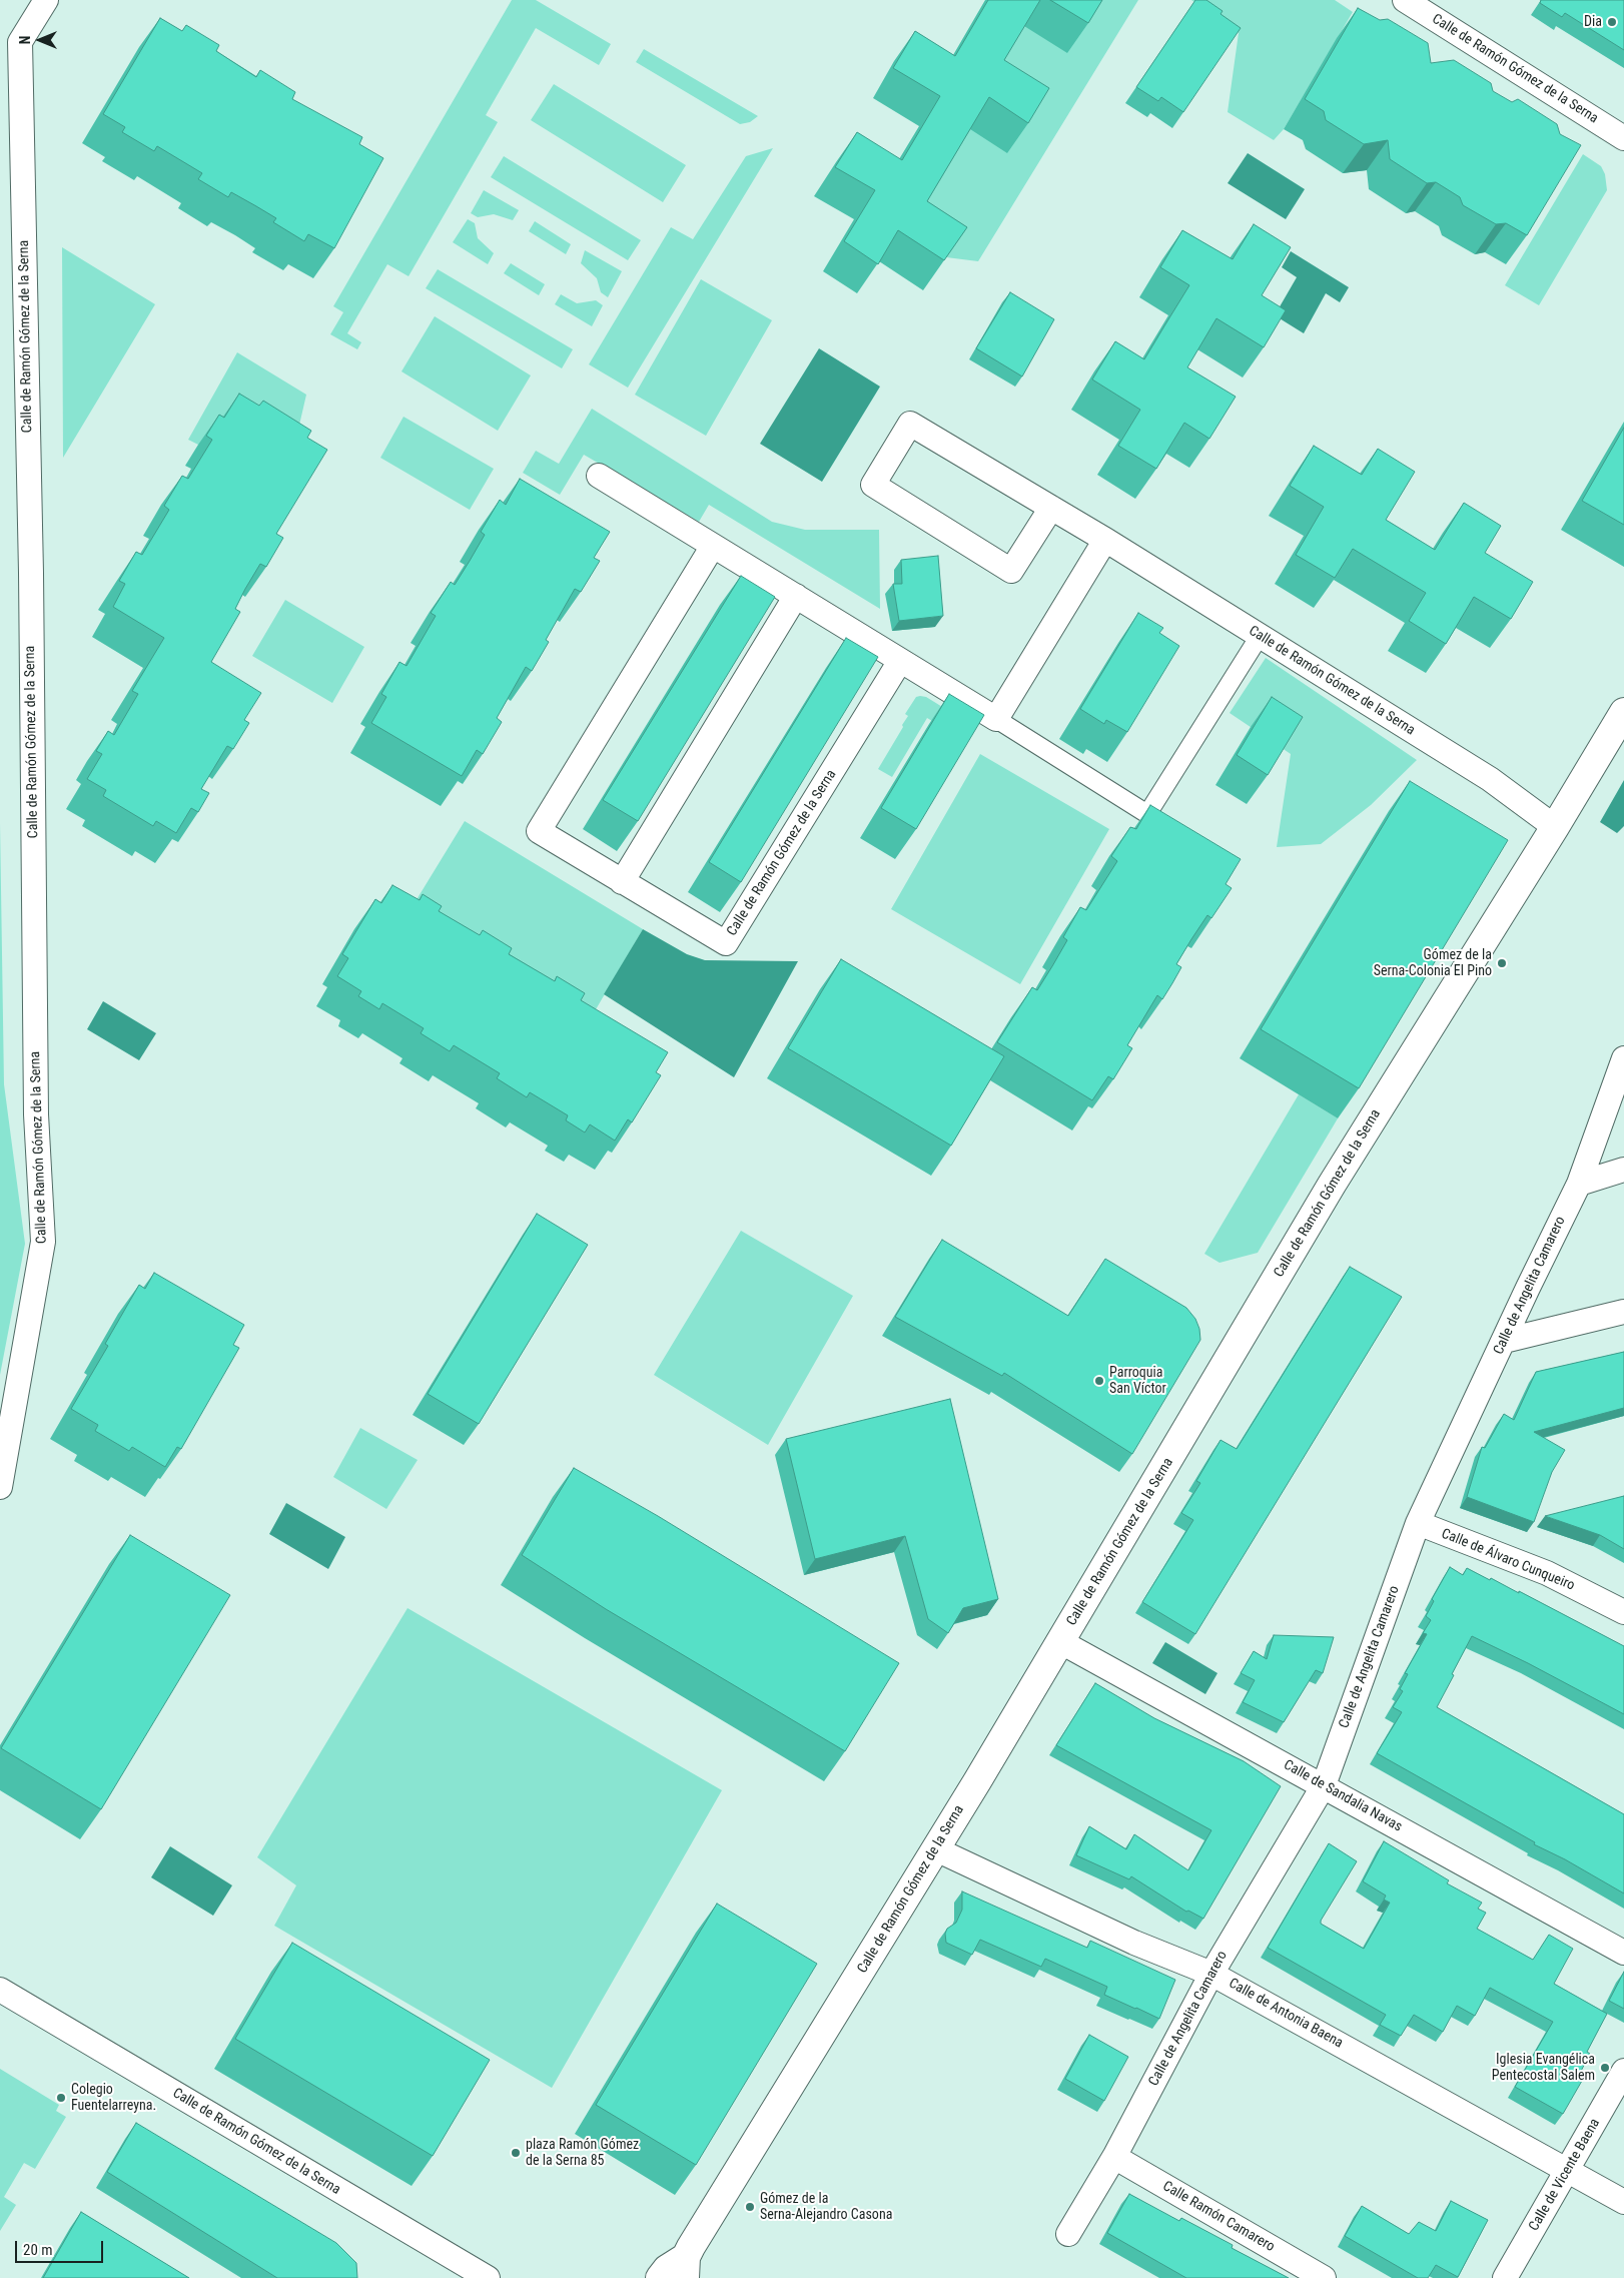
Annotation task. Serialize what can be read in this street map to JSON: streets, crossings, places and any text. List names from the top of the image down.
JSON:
{
  "streets": {
    "street": [
      "Calle de Ramón Gómez de la Serna",
      "Calle de Angelita Camarero",
      "Calle de Álvaro Cunqueiro",
      "Calle de Sandalia Navas",
      "Calle de Antonia Baena",
      "Calle de Vicente Baena",
      "Calle Ramón Camarero"
    ]
  },
  "crossings": [
    ["Calle de Ramón Gómez de la Serna", "Calle de Sandalia Navas"],
    ["Calle de Ramón Gómez de la Serna", "Calle de Antonia Baena"],
    ["Calle de Angelita Camarero", "Calle de Álvaro Cunqueiro"],
    ["Calle de Angelita Camarero", "Calle de Sandalia Navas"],
    ["Calle de Angelita Camarero", "Calle de Antonia Baena"],
    ["Calle de Angelita Camarero", "Calle Ramón Camarero"],
    ["Calle de Antonia Baena", "Calle de Vicente Baena"]
  ],
  "places": [
    "Dia",
    "Gómez de la Serna-Colonia El Pino",
    "Parroquia San Víctor",
    "Iglesia Evangélica Pentecostal Salem",
    "Colegio Fuentelarreyna.",
    "plaza Ramón Gómez de la Serna 85",
    "Gómez de la Serna-Alejandro Casona"
  ],
  "scale_bar": "20 m",
  "north": "left"
}
